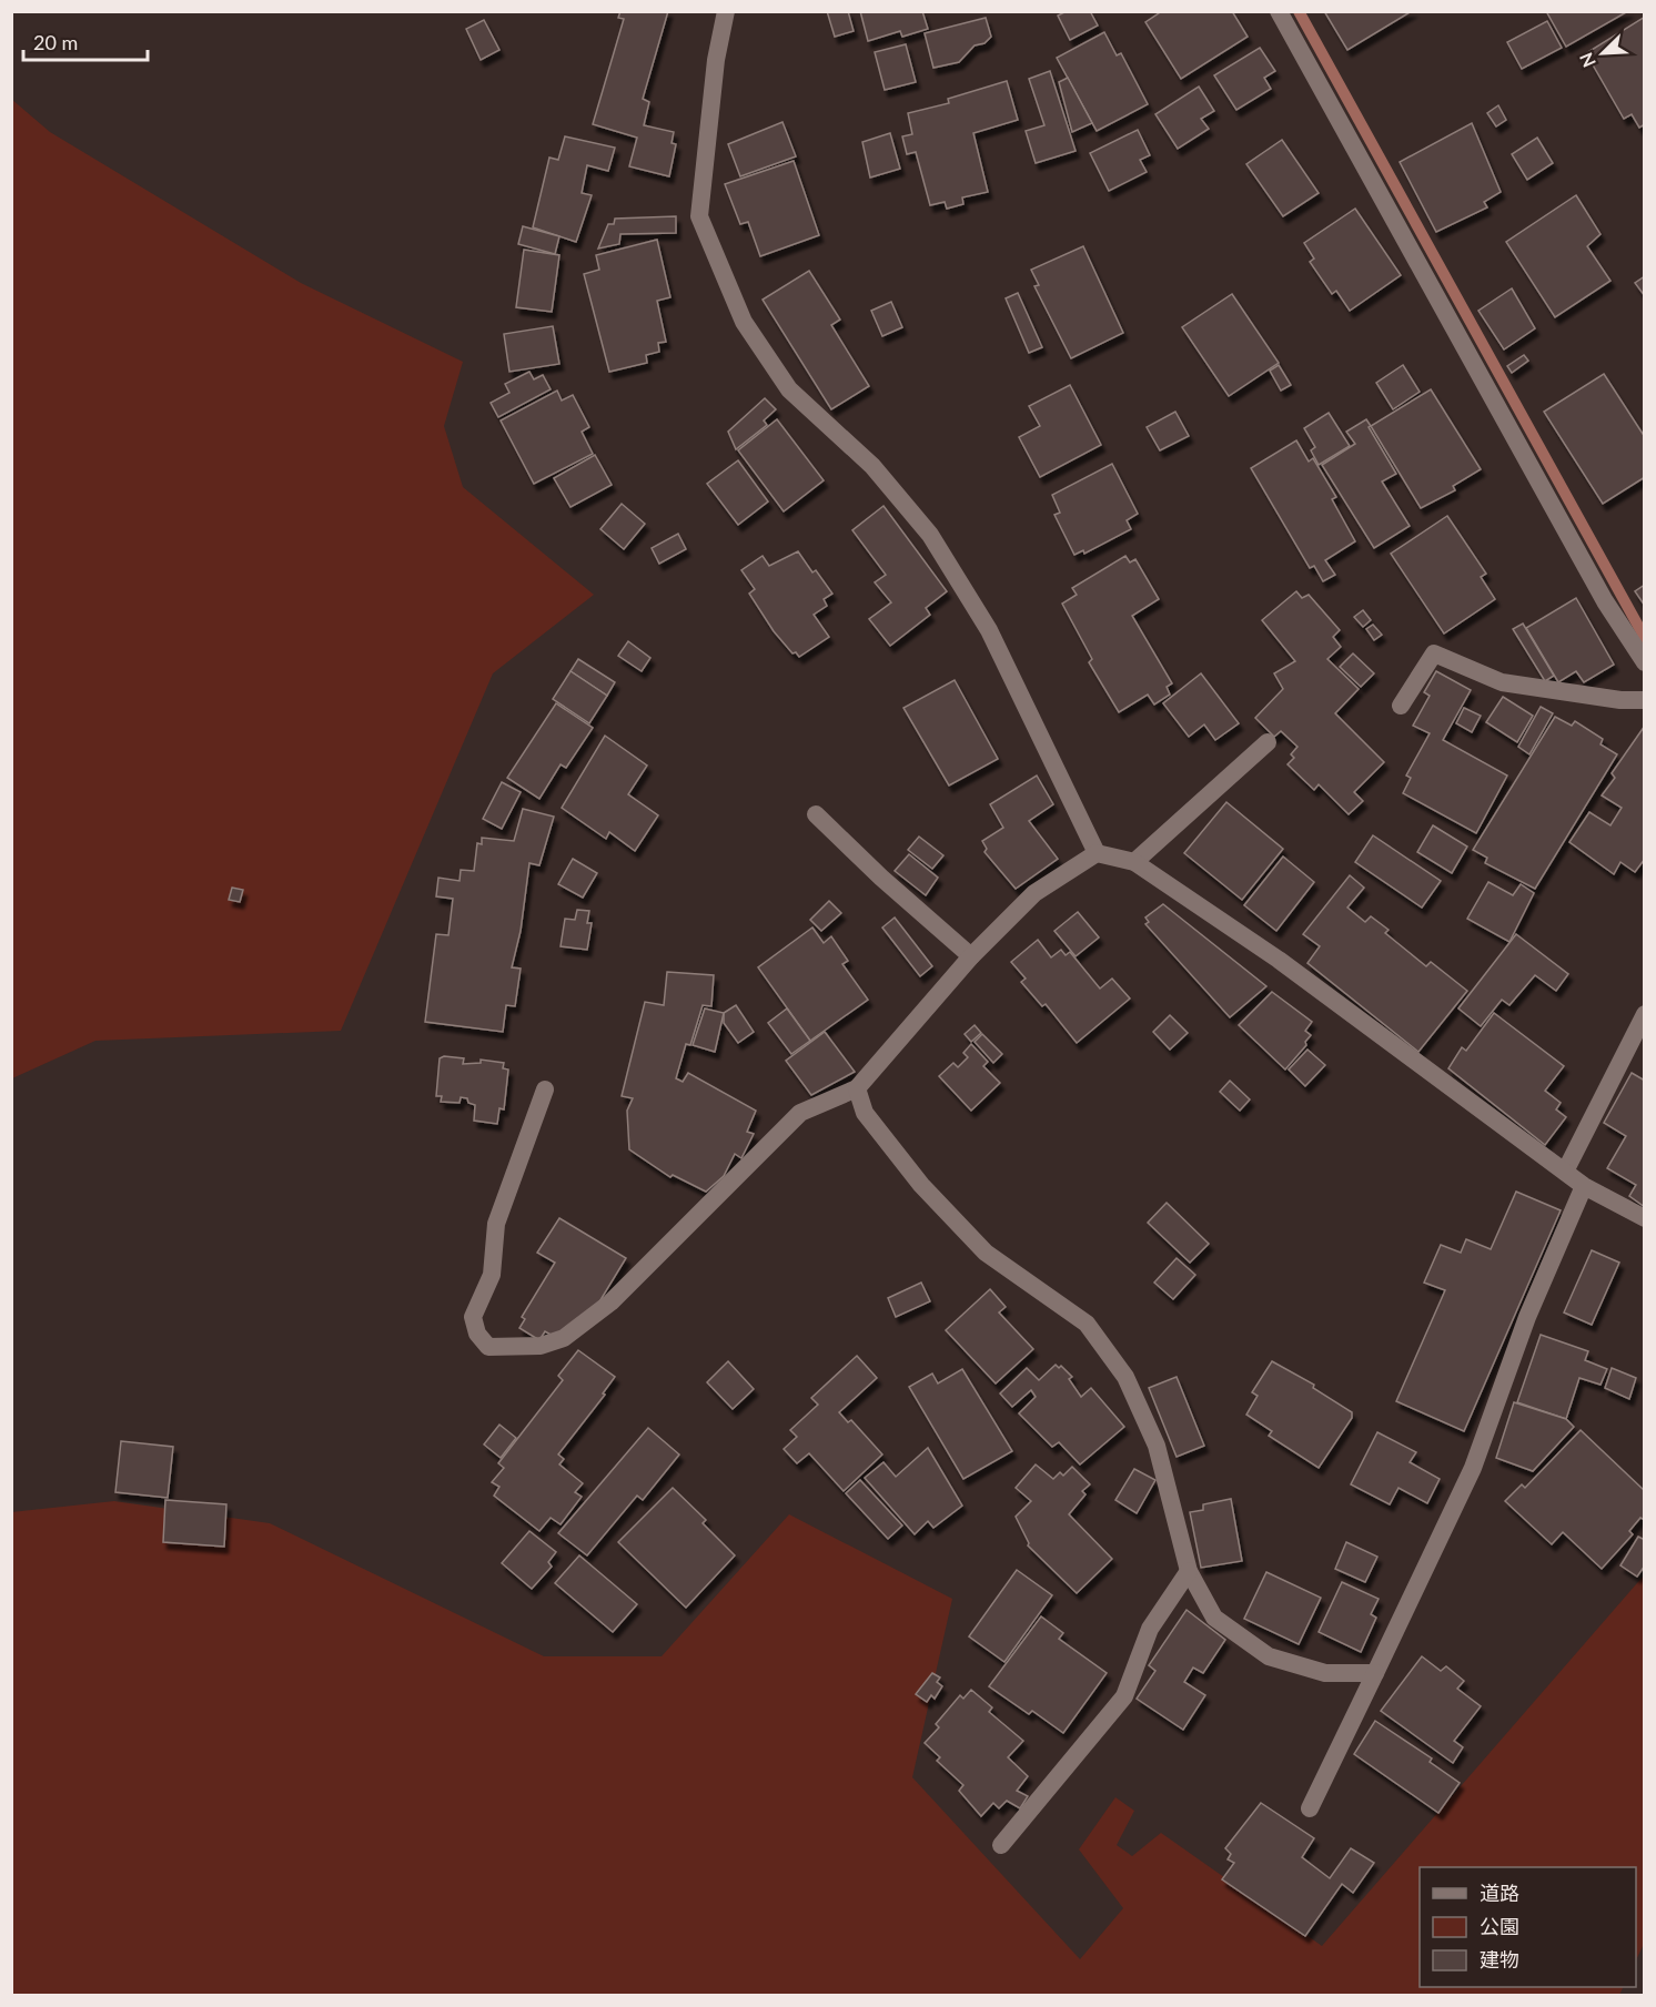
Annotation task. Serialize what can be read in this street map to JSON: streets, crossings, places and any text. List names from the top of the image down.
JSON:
{
  "legend": ["道路", "公園", "建物"],
  "scale_bar": "20 m",
  "north": "bottom left"
}
